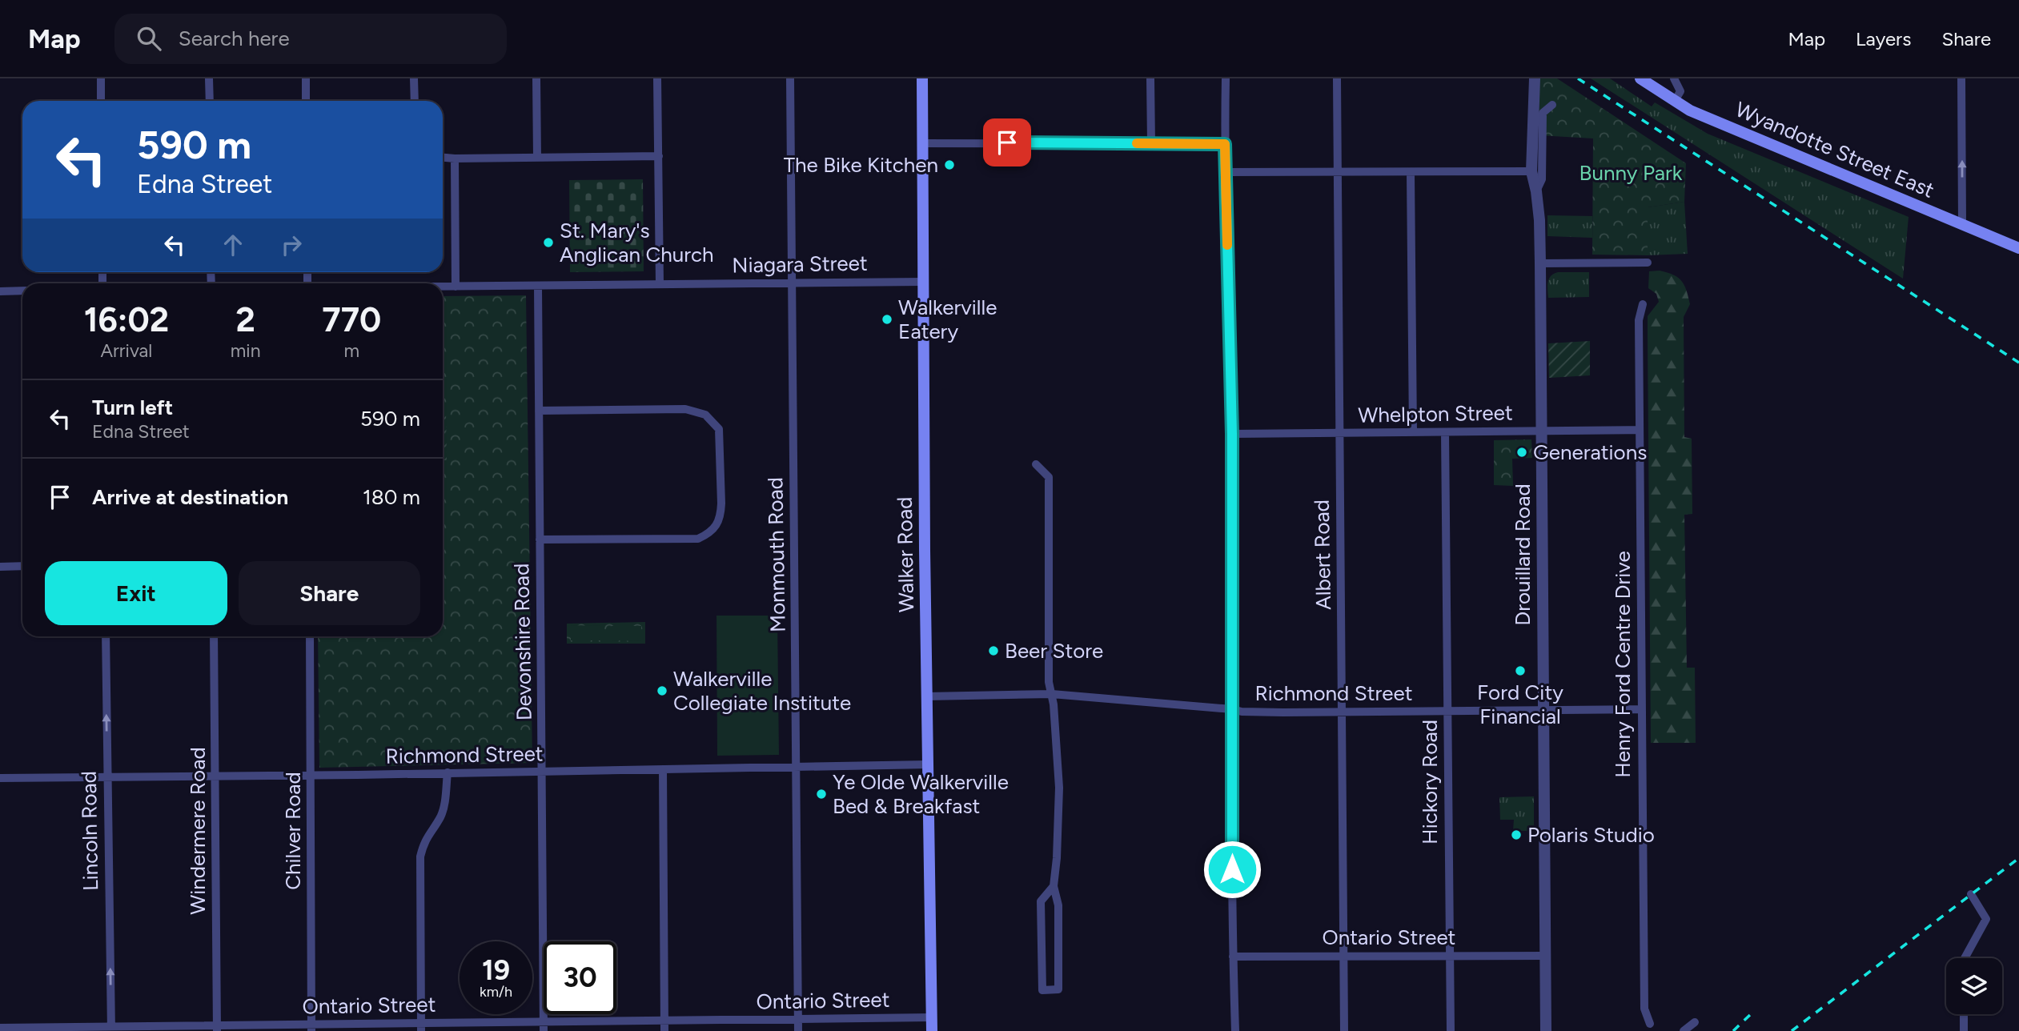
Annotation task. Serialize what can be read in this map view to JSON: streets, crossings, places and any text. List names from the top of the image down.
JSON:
{
  "streets": {
    "main road": ["Wyandotte Street East", "Walker Road"],
    "street": [
      "Niagara Street",
      "Whelpton Street",
      "Monmouth Road",
      "Albert Road",
      "Drouillard Road",
      "Devonshire Road",
      "Henry Ford Centre Drive",
      "Richmond Street",
      "Hickory Road",
      "Lincoln Road",
      "Windermere Road",
      "Chilver Road",
      "Ontario Street"
    ]
  },
  "crossings": [
    ["Niagara Street", "Monmouth Road"],
    ["Niagara Street", "Walker Road"],
    ["Niagara Street", "Devonshire Road"],
    ["Whelpton Street", "Albert Road"],
    ["Whelpton Street", "Drouillard Road"],
    ["Whelpton Street", "Henry Ford Centre Drive"],
    ["Whelpton Street", "Hickory Road"],
    ["Monmouth Road", "Richmond Street"],
    ["Monmouth Road", "Ontario Street"],
    ["Walker Road", "Richmond Street"],
    ["Walker Road", "Ontario Street"],
    ["Albert Road", "Richmond Street"],
    ["Albert Road", "Ontario Street"],
    ["Drouillard Road", "Richmond Street"],
    ["Drouillard Road", "Ontario Street"],
    ["Devonshire Road", "Richmond Street"],
    ["Devonshire Road", "Ontario Street"],
    ["Henry Ford Centre Drive", "Richmond Street"],
    ["Richmond Street", "Hickory Road"],
    ["Richmond Street", "Lincoln Road"],
    ["Richmond Street", "Windermere Road"],
    ["Richmond Street", "Chilver Road"],
    ["Hickory Road", "Ontario Street"],
    ["Lincoln Road", "Ontario Street"],
    ["Windermere Road", "Ontario Street"],
    ["Chilver Road", "Ontario Street"]
  ],
  "one_way": ["Lincoln Road"],
  "parks": ["Bunny Park"],
  "places": [
    "The Bike Kitchen",
    "St. Mary's Anglican Church",
    "Walkerville Eatery",
    "Generations",
    "Beer Store",
    "Ford City Financial",
    "Walkerville Collegiate Institute",
    "Ye Olde Walkerville Bed & Breakfast",
    "Polaris Studio"
  ],
  "page": {
    "header": "Map",
    "search": "Search here",
    "nav": ["Map", "Layers", "Share"],
    "turn": ["590 m", "Edna Street"],
    "eta": [
      "16:02",
      "Arrival",
      "2",
      "min",
      "770",
      "m"
    ],
    "list": [
      {
        "name": "Turn left",
        "note": "Edna Street",
        "value": "590 m"
      },
      {
        "name": "Arrive at destination",
        "value": "180 m"
      }
    ],
    "buttons": ["Exit", "Share"],
    "speed": "19 km/h",
    "limit": "30"
  }
}
